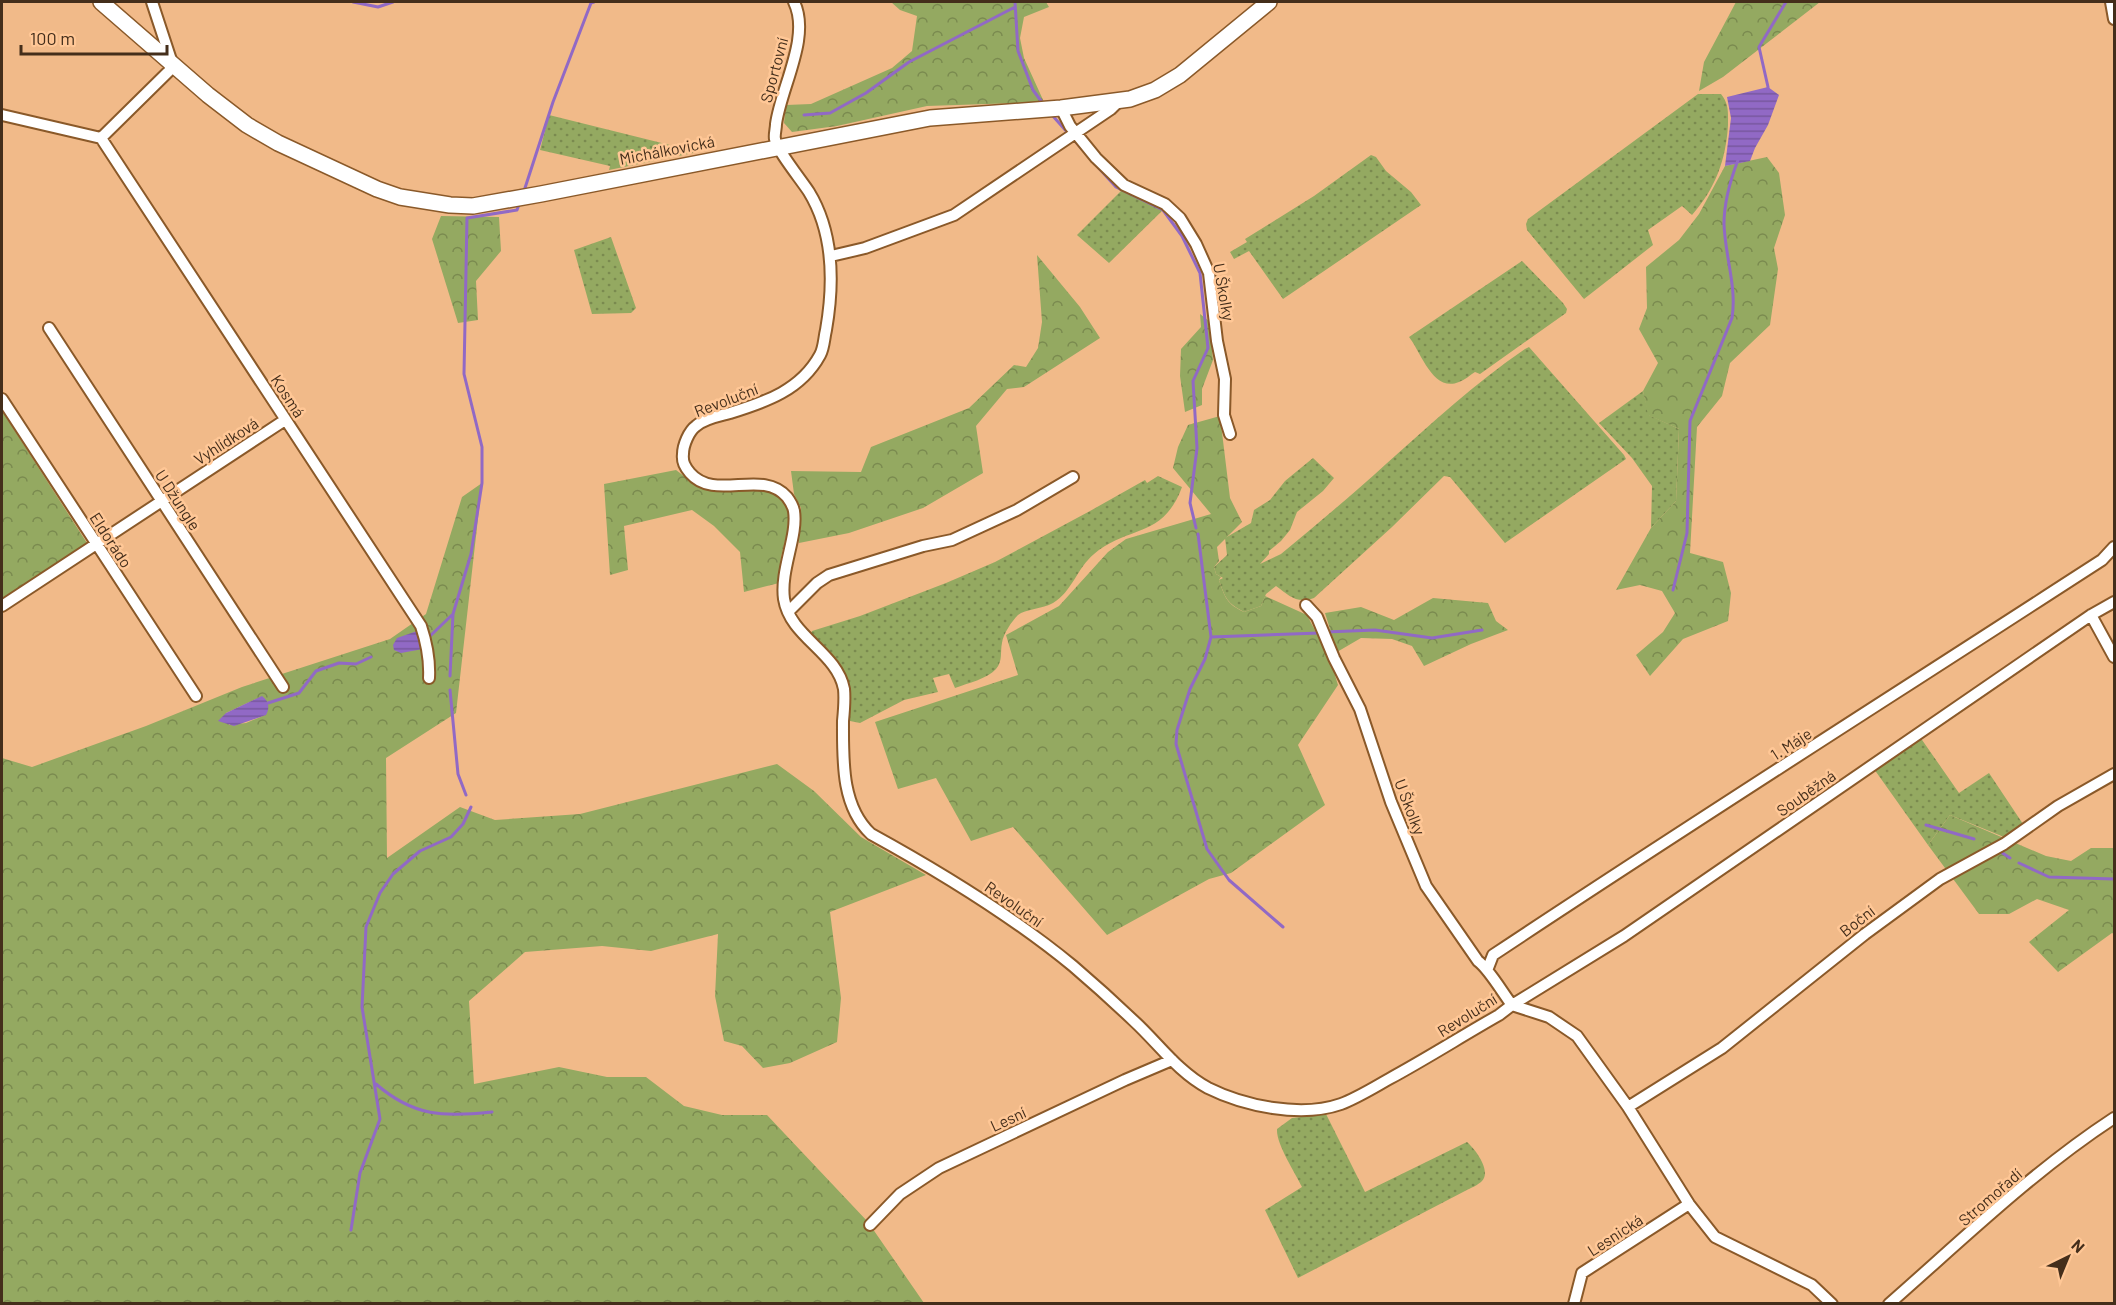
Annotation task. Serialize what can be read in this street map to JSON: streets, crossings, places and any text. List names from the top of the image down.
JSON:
{
  "streets": {
    "street": [
      "Sportovní",
      "Michálkovická",
      "U Školky",
      "Kosmá",
      "Revoluční",
      "Vyhlídková",
      "U Džungle",
      "Eldorádo",
      "1. Máje",
      "Souběžná",
      "Boční",
      "Lesní",
      "Stromořadí",
      "Lesnická"
    ]
  },
  "crossings": [
    ["Sportovní", "Michálkovická"],
    ["Sportovní", "Revoluční"],
    ["Michálkovická", "U Školky"],
    ["Michálkovická", "Revoluční"],
    ["U Školky", "Revoluční"],
    ["U Školky", "1. Máje"],
    ["U Školky", "Souběžná"],
    ["Kosmá", "Vyhlídková"],
    ["Revoluční", "Souběžná"],
    ["Revoluční", "Boční"],
    ["Revoluční", "Lesní"],
    ["Revoluční", "Lesnická"],
    ["Vyhlídková", "U Džungle"],
    ["Vyhlídková", "Eldorádo"]
  ],
  "scale_bar": "100 m",
  "north": "top right"
}
